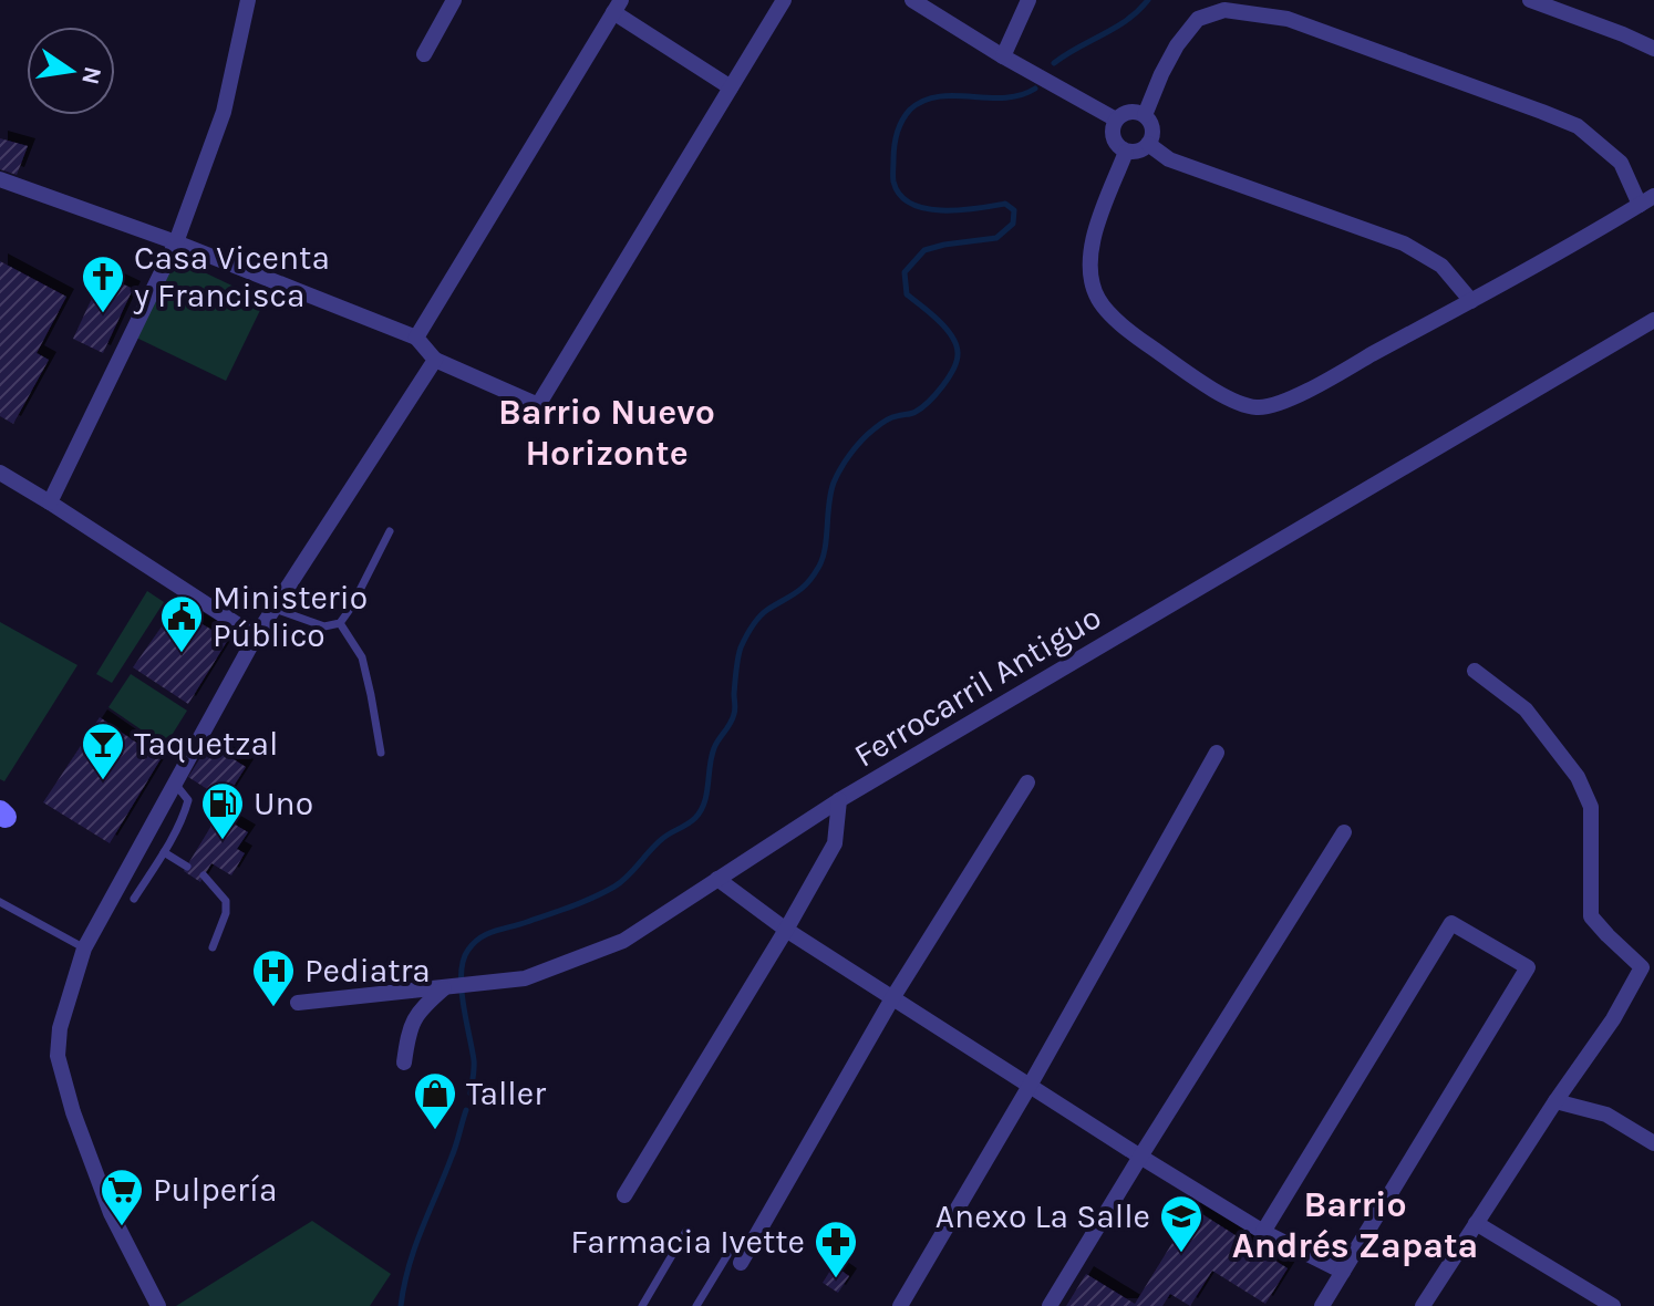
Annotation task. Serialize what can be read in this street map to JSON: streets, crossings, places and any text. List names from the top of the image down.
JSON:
{
  "streets": {
    "street": ["Ferrocarril Antiguo"]
  },
  "districts": ["Barrio Nuevo Horizonte", "Barrio Andrés Zapata"],
  "places": {
    "church": ["Casa Vicenta y Francisca"],
    "public building": ["Ministerio Público"],
    "bar": ["Taquetzal"],
    "fuel station": ["Uno"],
    "hospital": ["Pediatra"],
    "shop": ["Taller"],
    "supermarket": ["Pulpería"],
    "school or university": ["Anexo La Salle"],
    "pharmacy": ["Farmacia Ivette"]
  },
  "north": "right"
}
